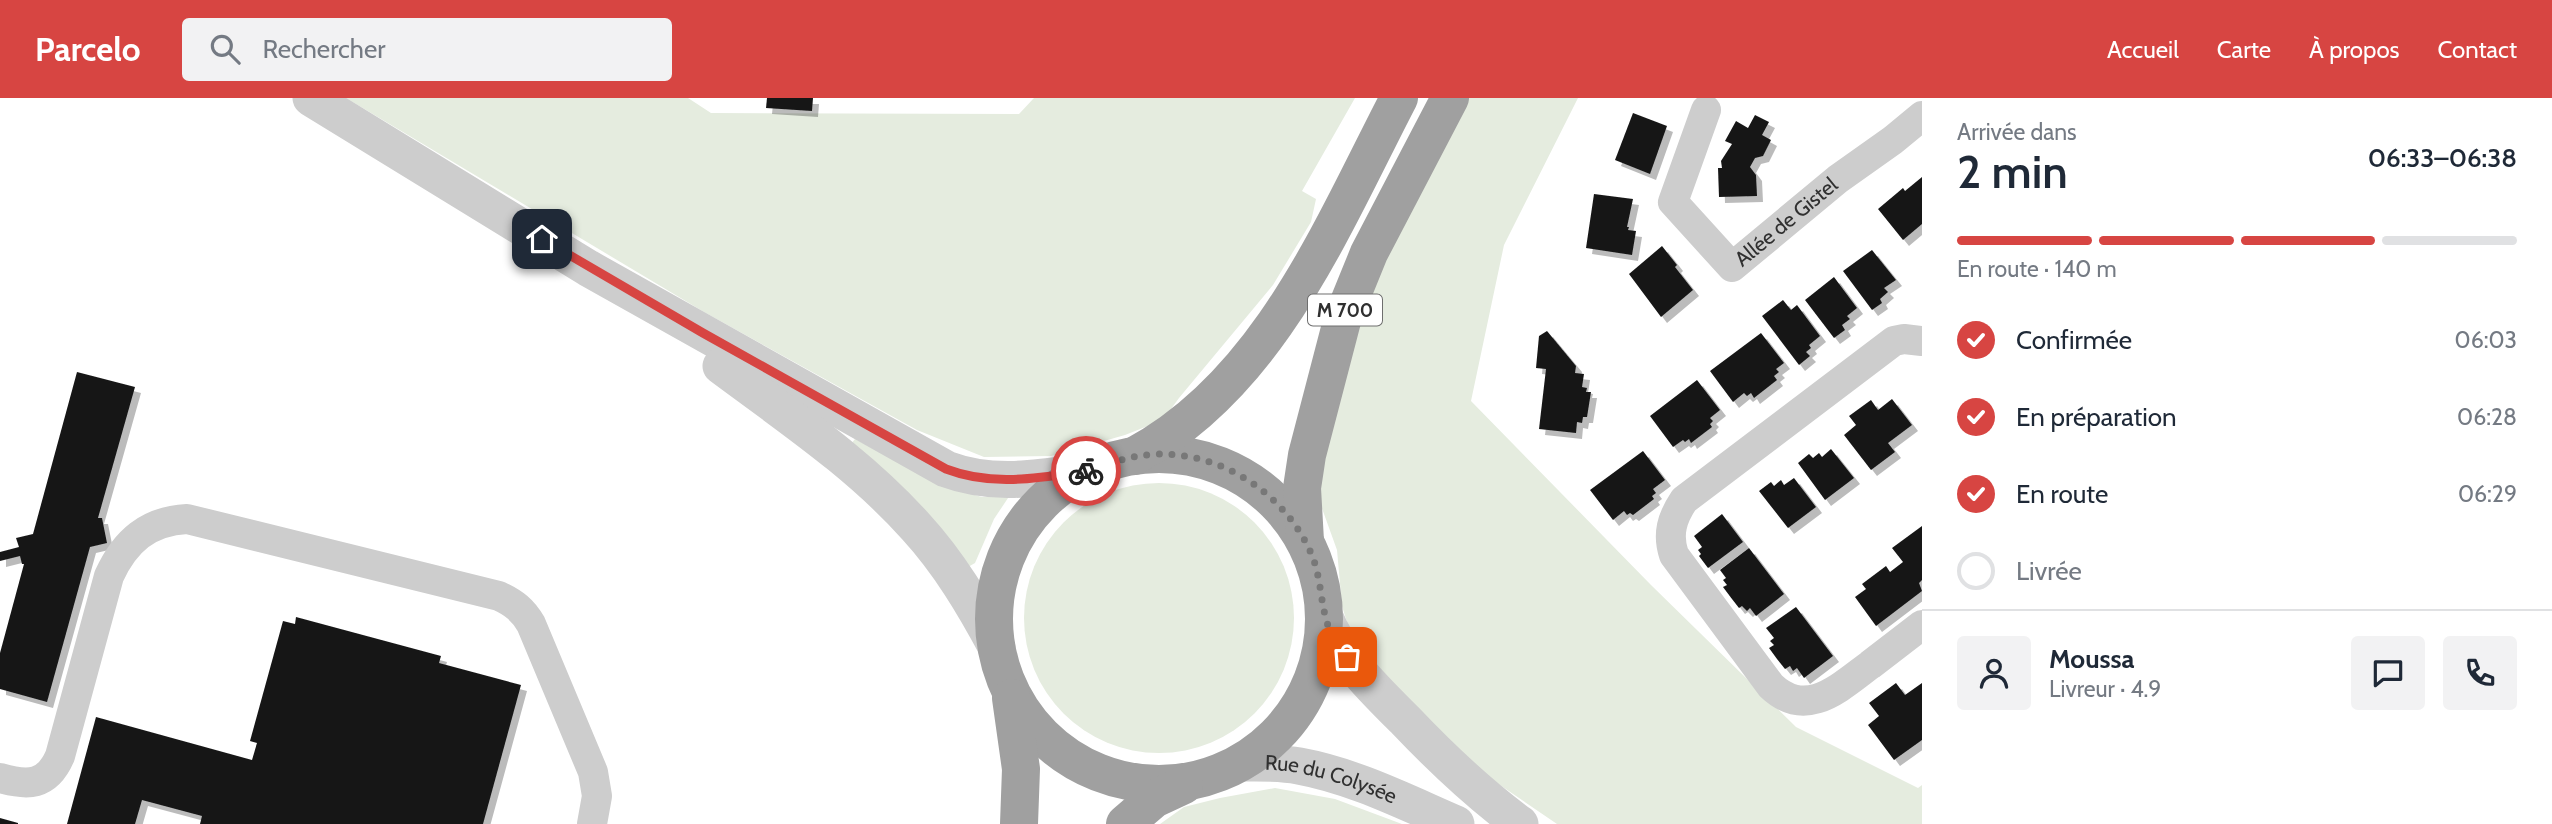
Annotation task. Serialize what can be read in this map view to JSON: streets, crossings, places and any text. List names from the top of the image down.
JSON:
{
  "streets": {
    "highway": ["M 700"],
    "street": ["Allée de Gistel", "Rue du Colysée"]
  },
  "page": {
    "header": "Parcelo",
    "search": "Rechercher",
    "nav": [
      "Accueil",
      "Carte",
      "À propos",
      "Contact"
    ],
    "heading": ["2 min", "Arrivée dans", "06:33–06:38"],
    "panel": ["Moussa", "Livreur · 4.9"],
    "bar": "En route · 140 m",
    "list": [
      ["Confirmée", "06:03"],
      ["En préparation", "06:28"],
      ["En route", "06:29"],
      "Livrée"
    ]
  }
}
